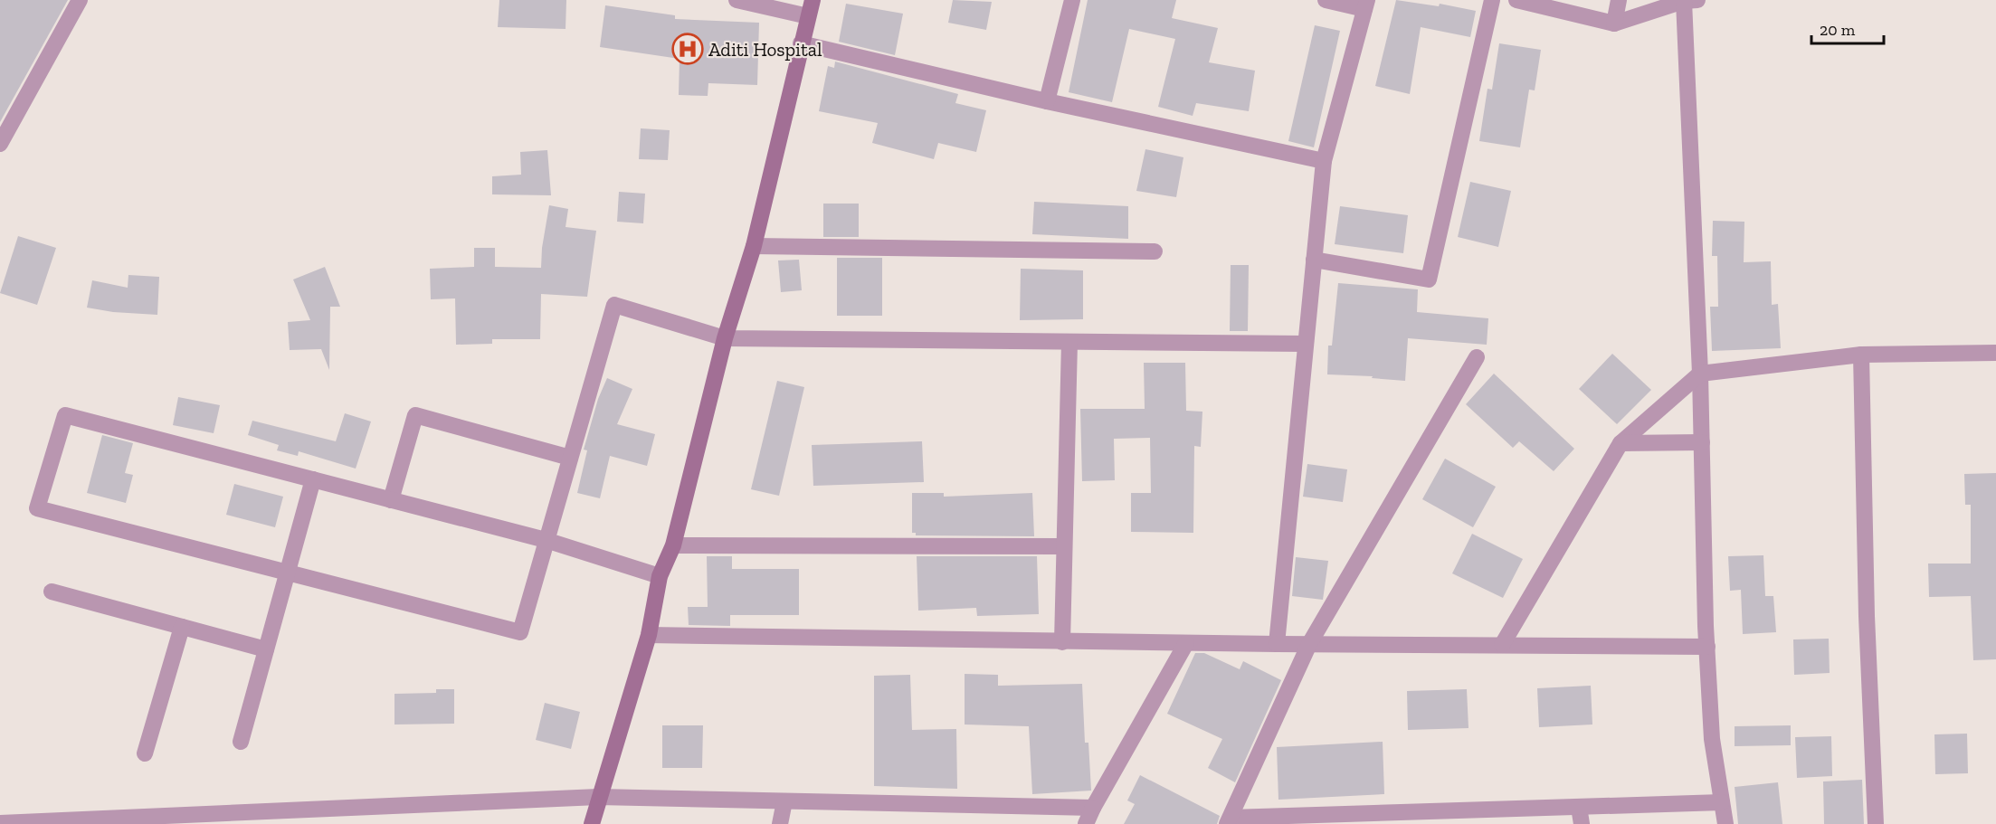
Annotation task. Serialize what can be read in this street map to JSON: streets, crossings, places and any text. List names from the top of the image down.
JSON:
{
  "places": {
    "hospital": ["Aditi Hospital"]
  },
  "scale_bar": "20 m"
}
